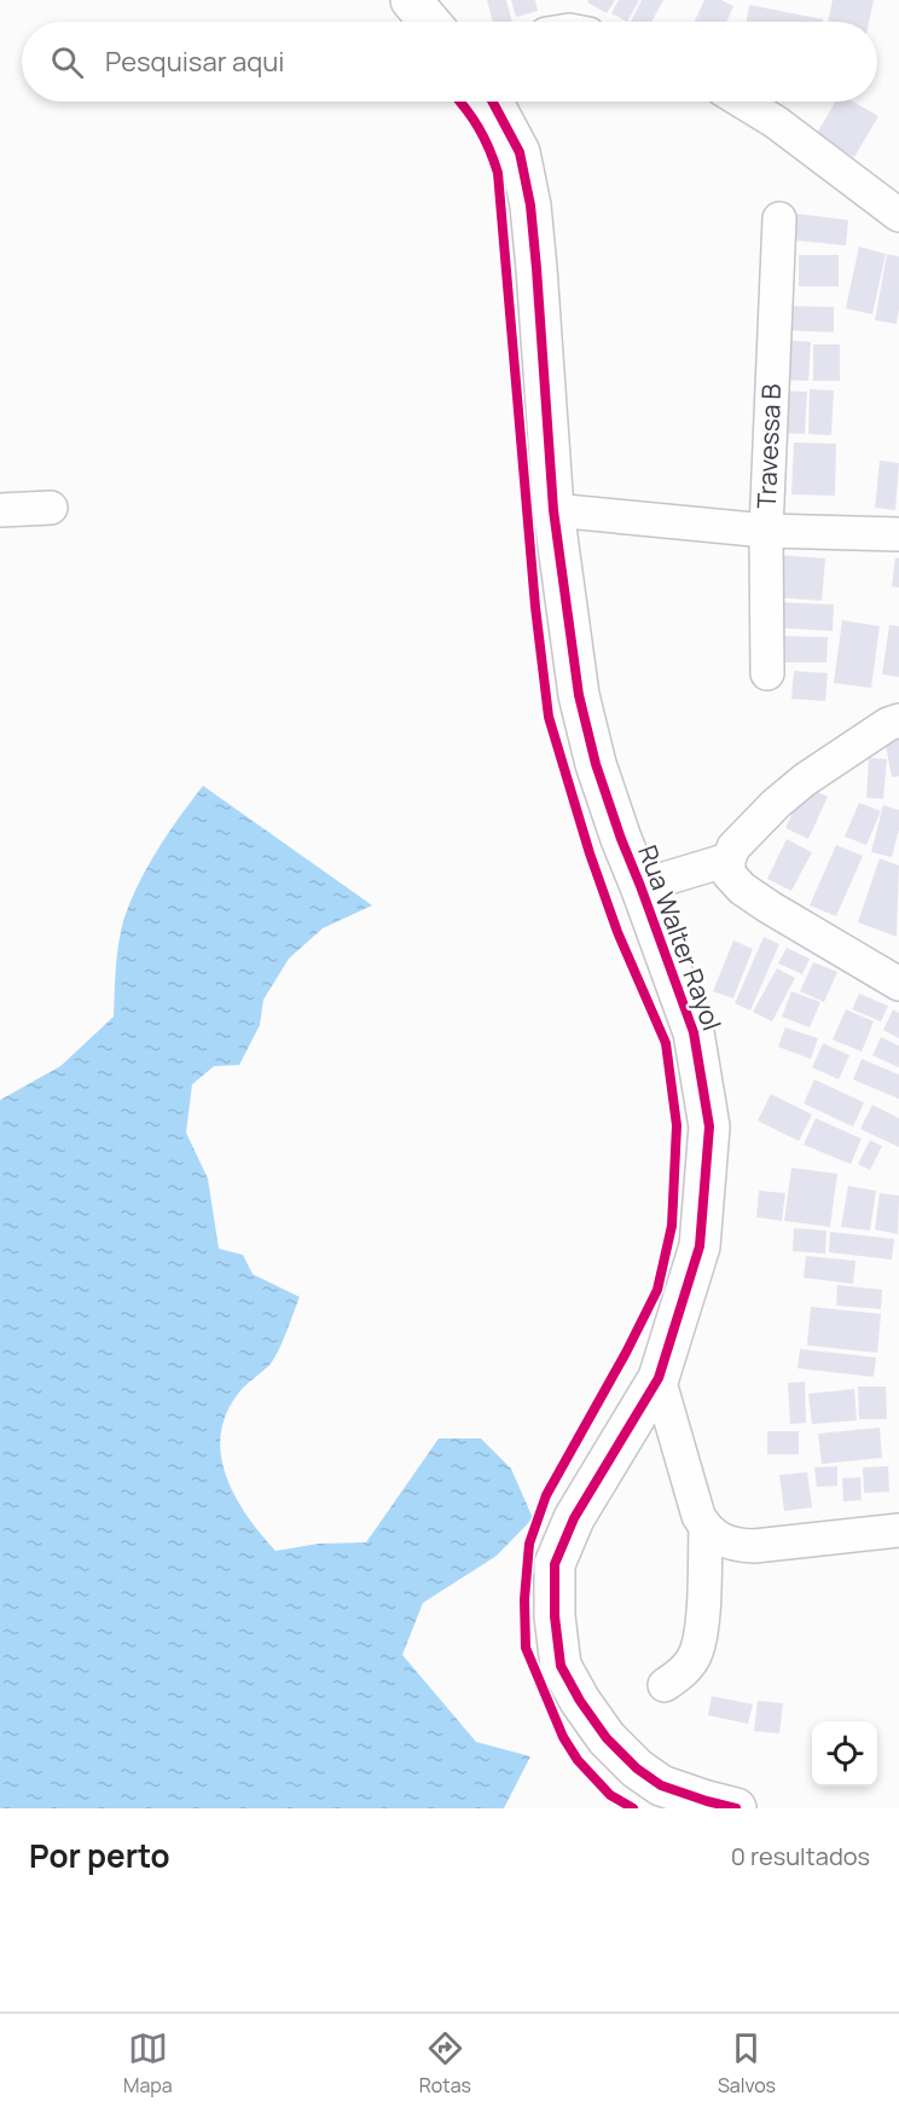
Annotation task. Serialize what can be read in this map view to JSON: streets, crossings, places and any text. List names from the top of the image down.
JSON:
{
  "streets": {
    "street": ["Travessa B", "Rua Walter Rayol"]
  },
  "page": {
    "search": "Pesquisar aqui",
    "heading": ["Por perto", "0 resultados"],
    "nav": ["Mapa", "Rotas", "Salvos"]
  }
}
